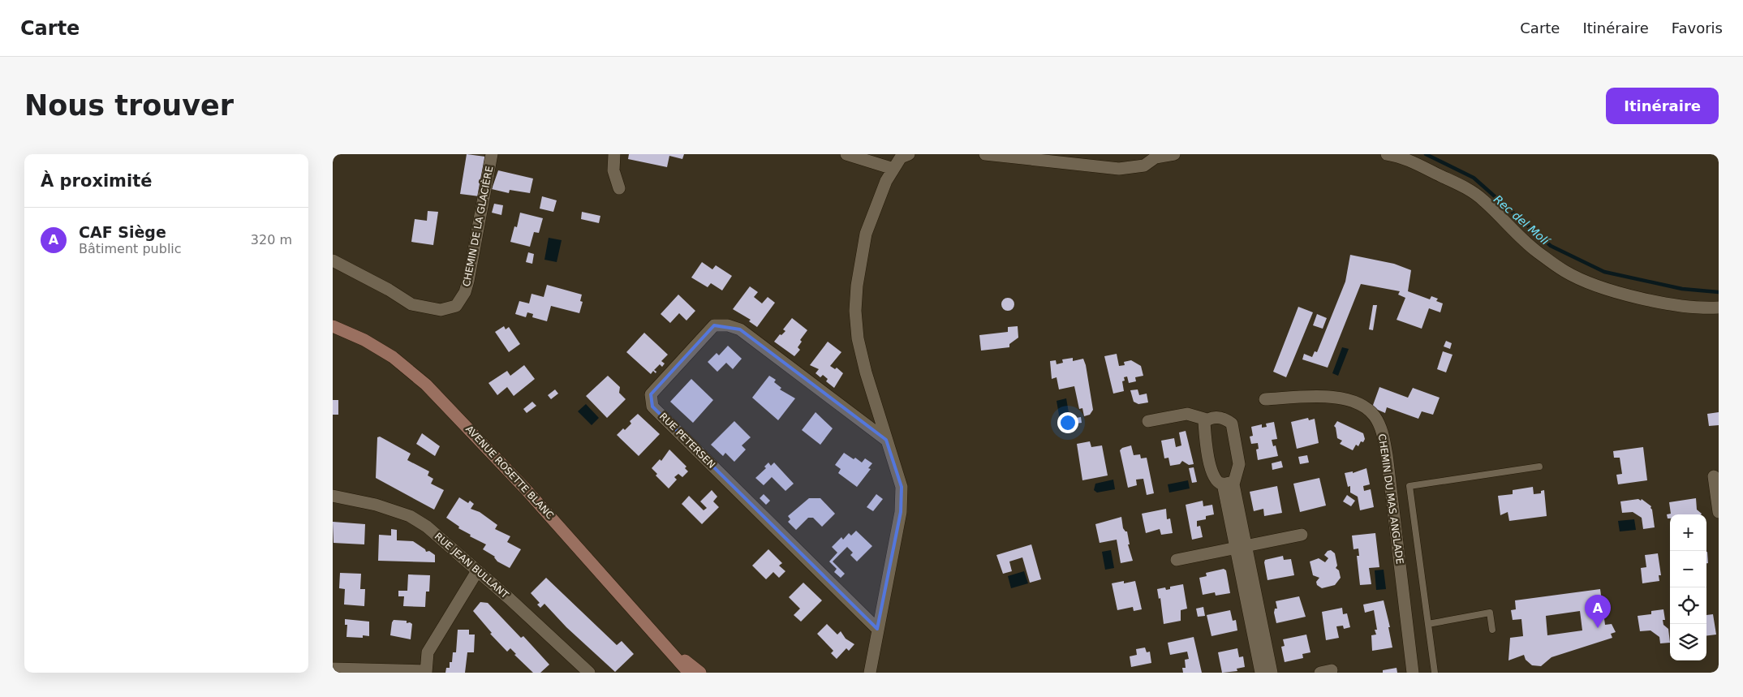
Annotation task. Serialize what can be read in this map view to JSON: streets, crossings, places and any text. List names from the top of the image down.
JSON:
{
  "streets": {
    "main road": ["AVENUE ROSETTE BLANC"],
    "street": [
      "CHEMIN DE LA GLACIÈRE",
      "RUE PETERSEN",
      "CHEMIN DU MAS ANGLADE",
      "RUE JEAN BULLANT"
    ]
  },
  "water": ["Rec del Molí"],
  "page": {
    "header": "Carte",
    "nav": ["Carte", "Itinéraire", "Favoris"],
    "buttons": "Itinéraire",
    "title": "Nous trouver",
    "heading": "À proximité",
    "list": [
      {
        "mark": "A",
        "name": "CAF Siège",
        "note": "Bâtiment public",
        "value": "320 m"
      }
    ],
    "map_buttons": ["+", "−"],
    "pins": "A"
  }
}
